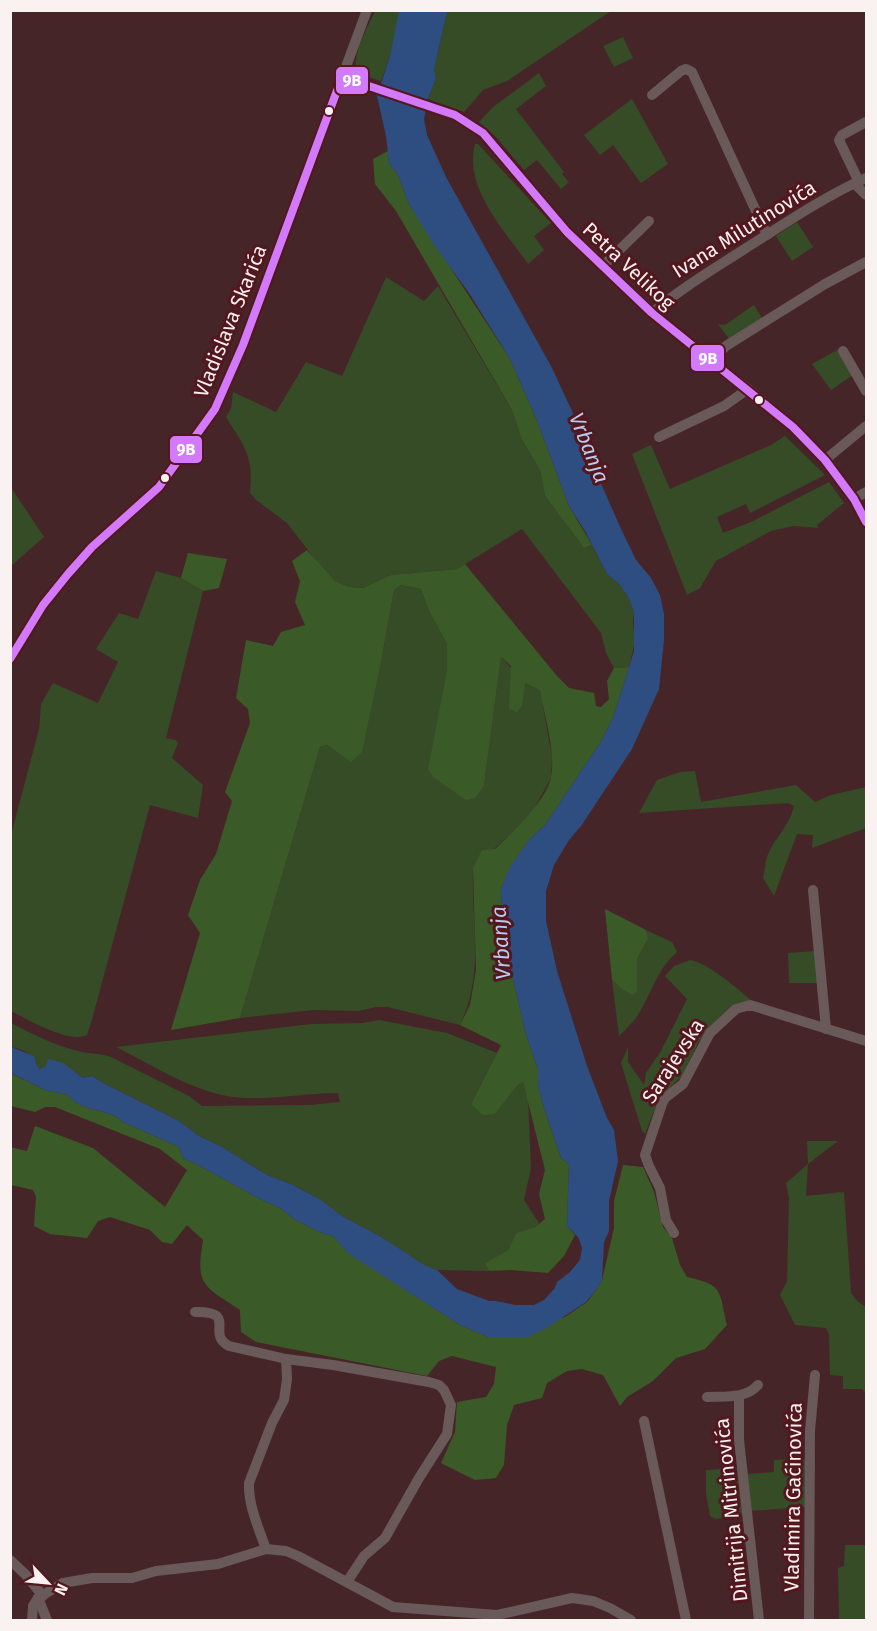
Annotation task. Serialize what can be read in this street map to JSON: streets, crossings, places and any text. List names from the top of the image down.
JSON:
{
  "streets": {
    "street": [
      "Ivana Milutinovića",
      "Petra Velikog",
      "Vladislava Skarića",
      "Sarajevska",
      "Vladimira Gaćinovića",
      "Dimitrija Mitrinovića"
    ]
  },
  "crossings": [
    ["Ivana Milutinovića", "Petra Velikog"],
    ["Petra Velikog", "Vladislava Skarića"]
  ],
  "water": ["Vrbanja"],
  "lines": ["transit line 9B"],
  "north": "bottom right"
}
